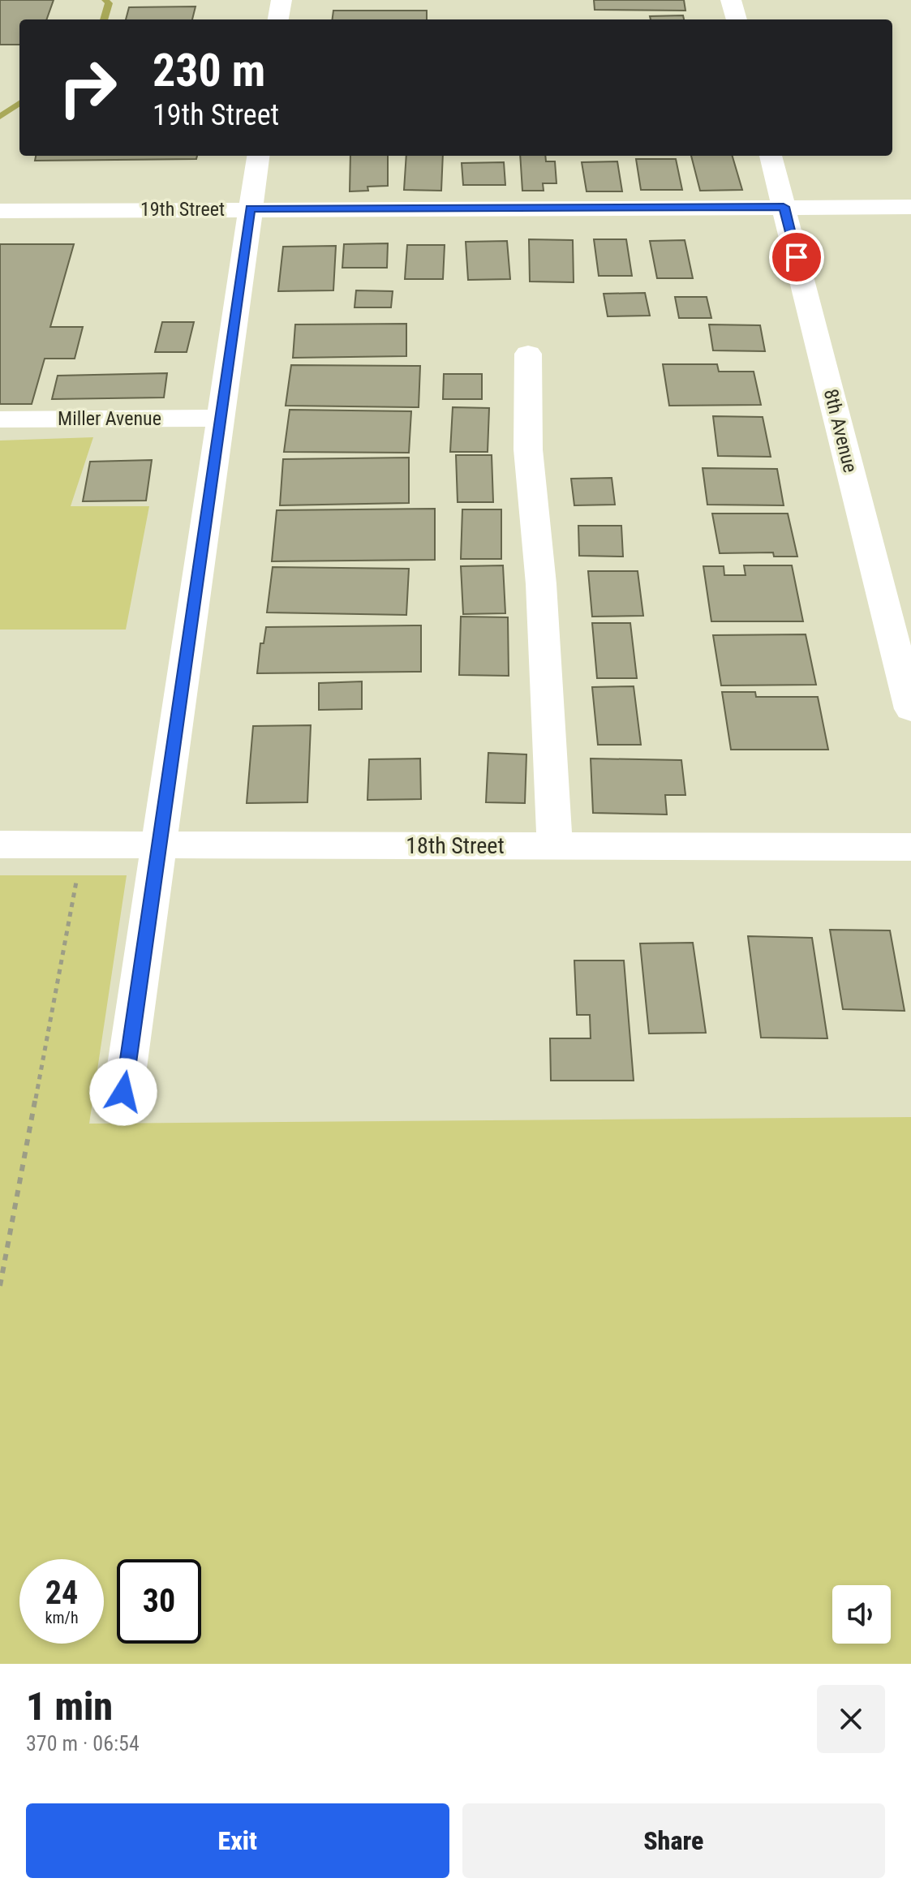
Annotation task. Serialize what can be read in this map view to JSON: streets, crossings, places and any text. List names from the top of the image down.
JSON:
{
  "streets": {
    "street": [
      "19th Street",
      "Miller Avenue",
      "8th Avenue",
      "18th Street"
    ]
  },
  "crossings": [
    ["19th Street", "8th Avenue"]
  ],
  "page": {
    "turn": ["230 m", "19th Street"],
    "speed": "24 km/h",
    "limit": "30",
    "heading": ["1 min", "370 m · 06:54"],
    "buttons": ["Exit", "Share"]
  }
}
